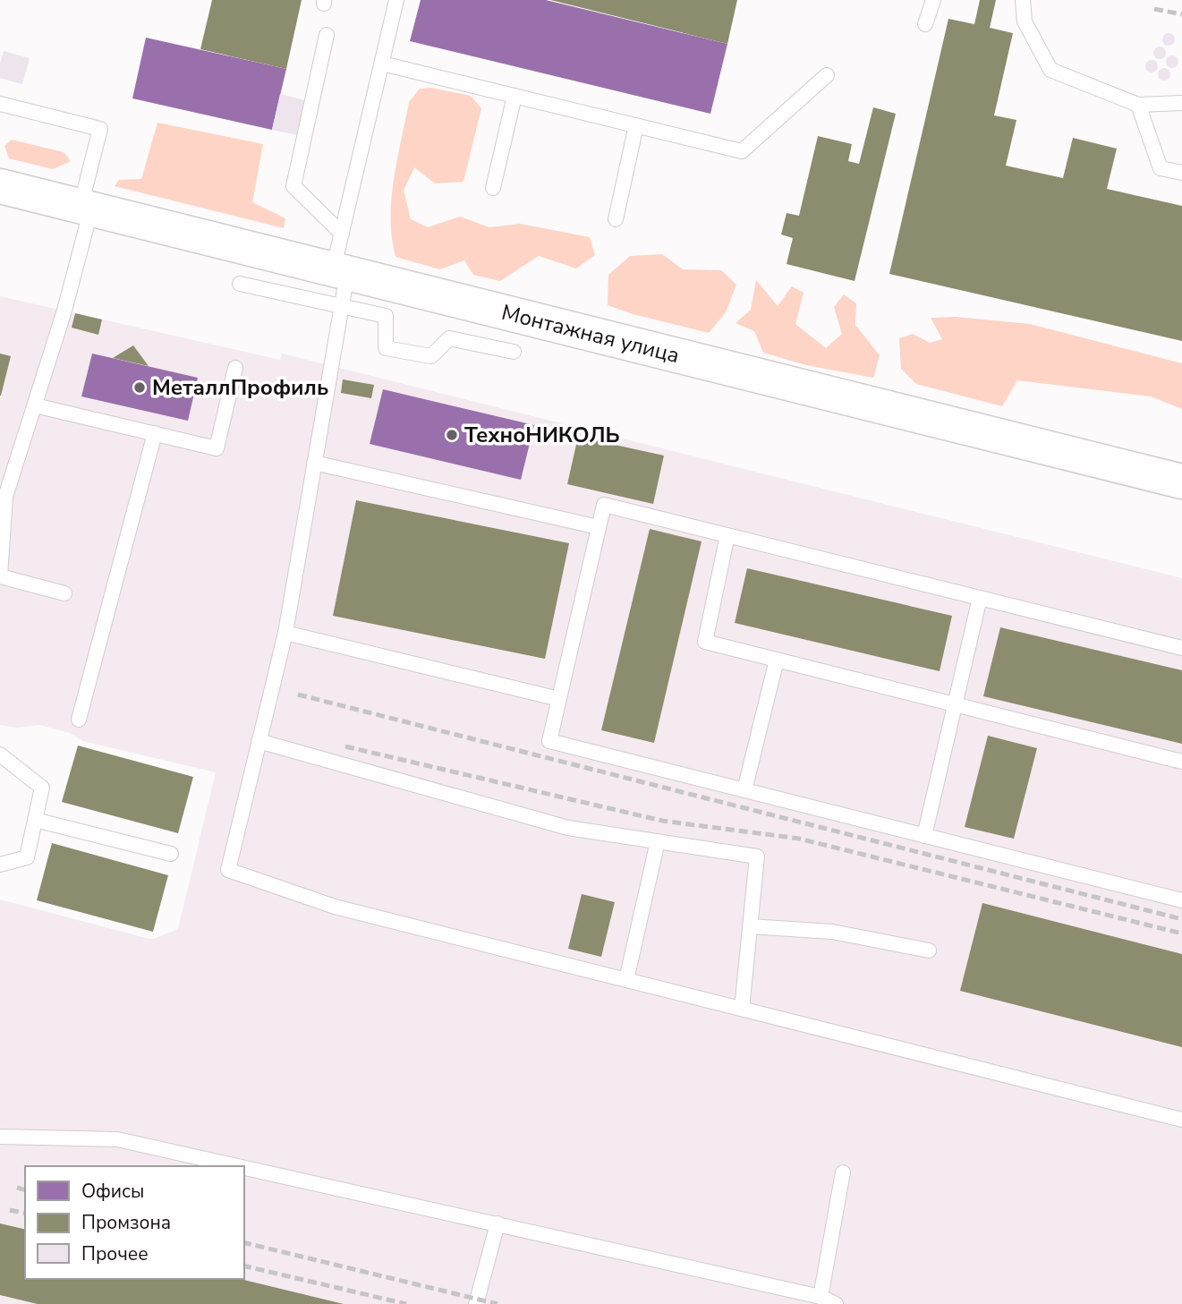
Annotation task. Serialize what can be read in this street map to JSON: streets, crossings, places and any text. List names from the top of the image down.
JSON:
{
  "streets": {
    "street": ["Монтажная улица"]
  },
  "places": ["МеталлПрофиль", "ТехноНИКОЛЬ"],
  "legend": ["Офисы", "Промзона", "Прочее"]
}
